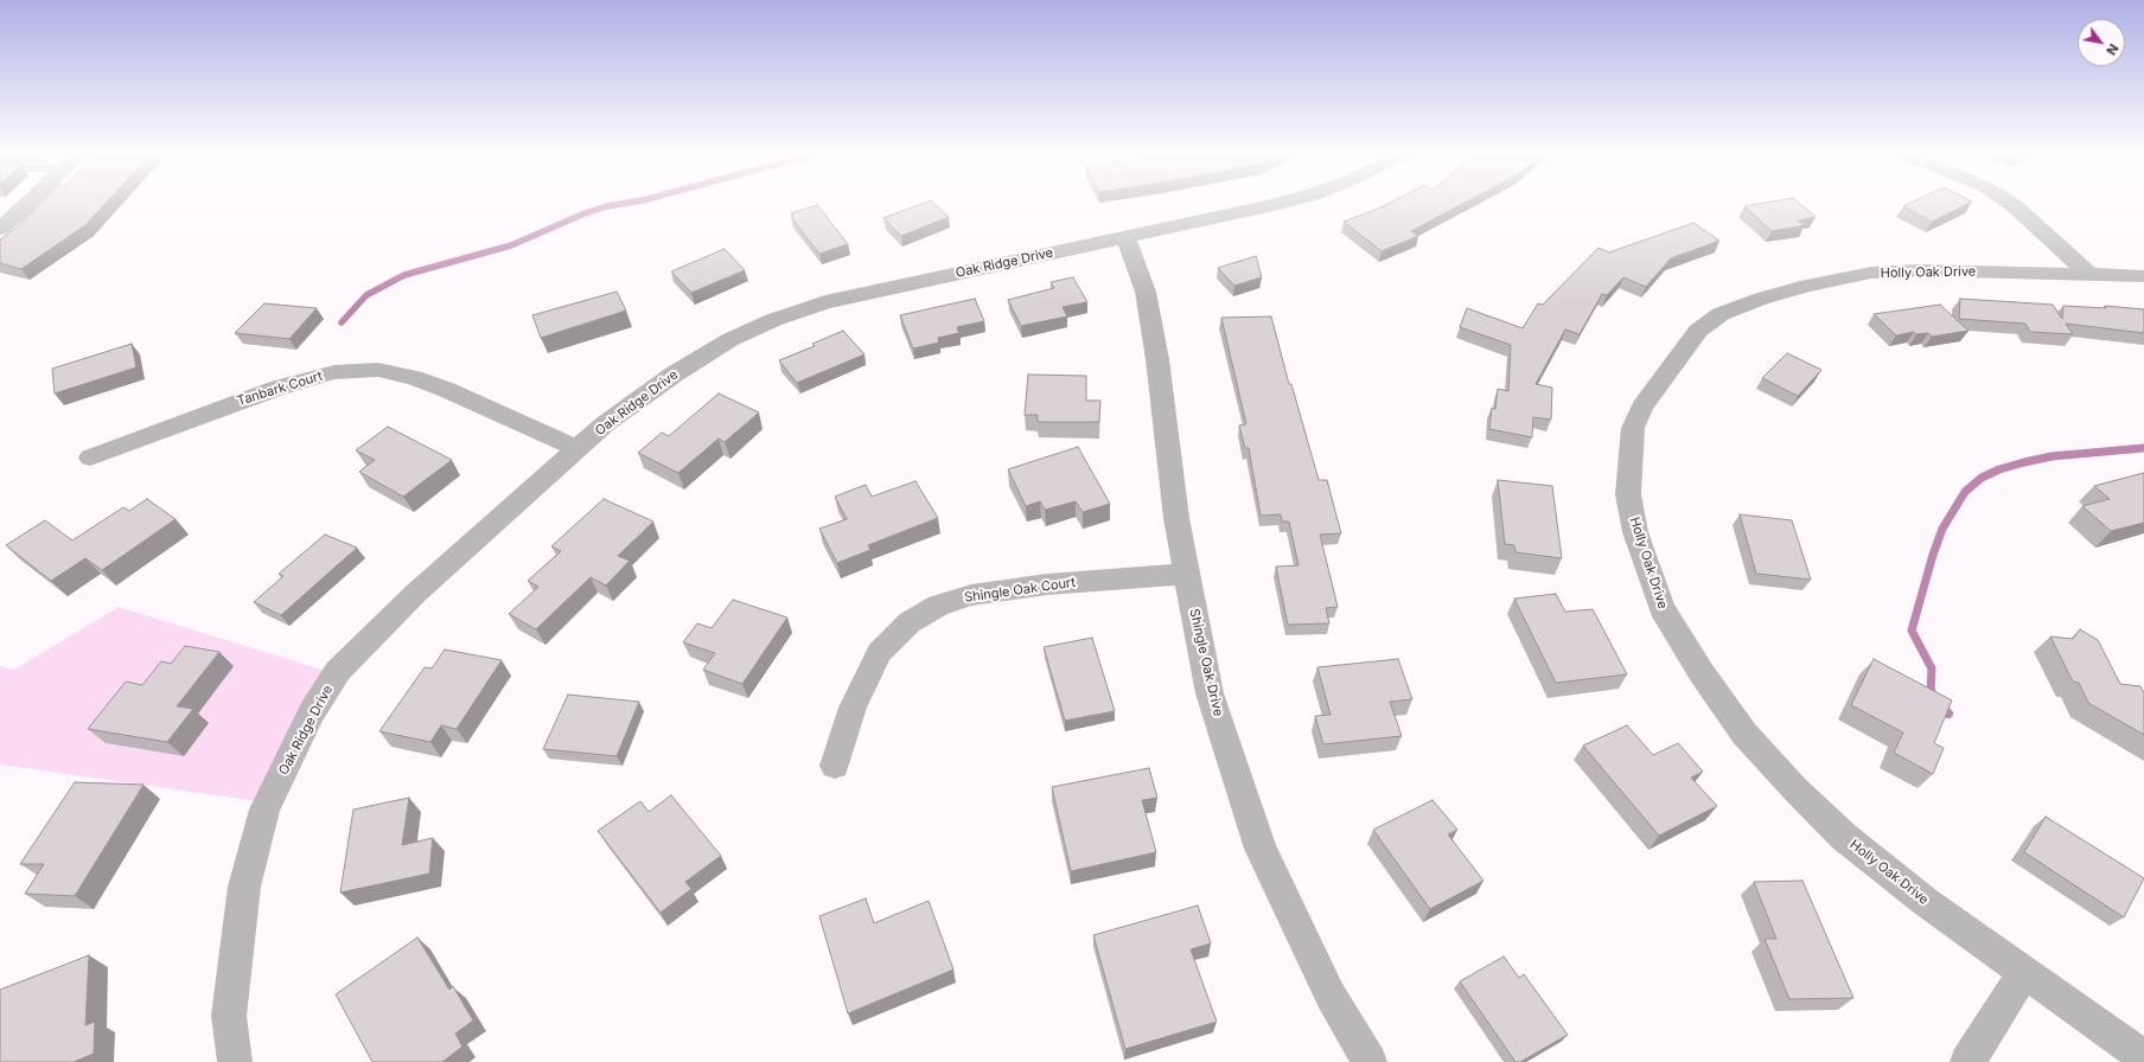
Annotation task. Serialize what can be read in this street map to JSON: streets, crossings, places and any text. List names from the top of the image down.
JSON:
{
  "streets": {
    "street": [
      "Oak Ridge Drive",
      "Holly Oak Drive",
      "Tanbark Court",
      "Shingle Oak Court",
      "Shingle Oak Drive"
    ]
  },
  "crossings": [
    ["Oak Ridge Drive", "Tanbark Court"],
    ["Oak Ridge Drive", "Shingle Oak Drive"],
    ["Shingle Oak Court", "Shingle Oak Drive"]
  ],
  "north": "bottom right"
}
